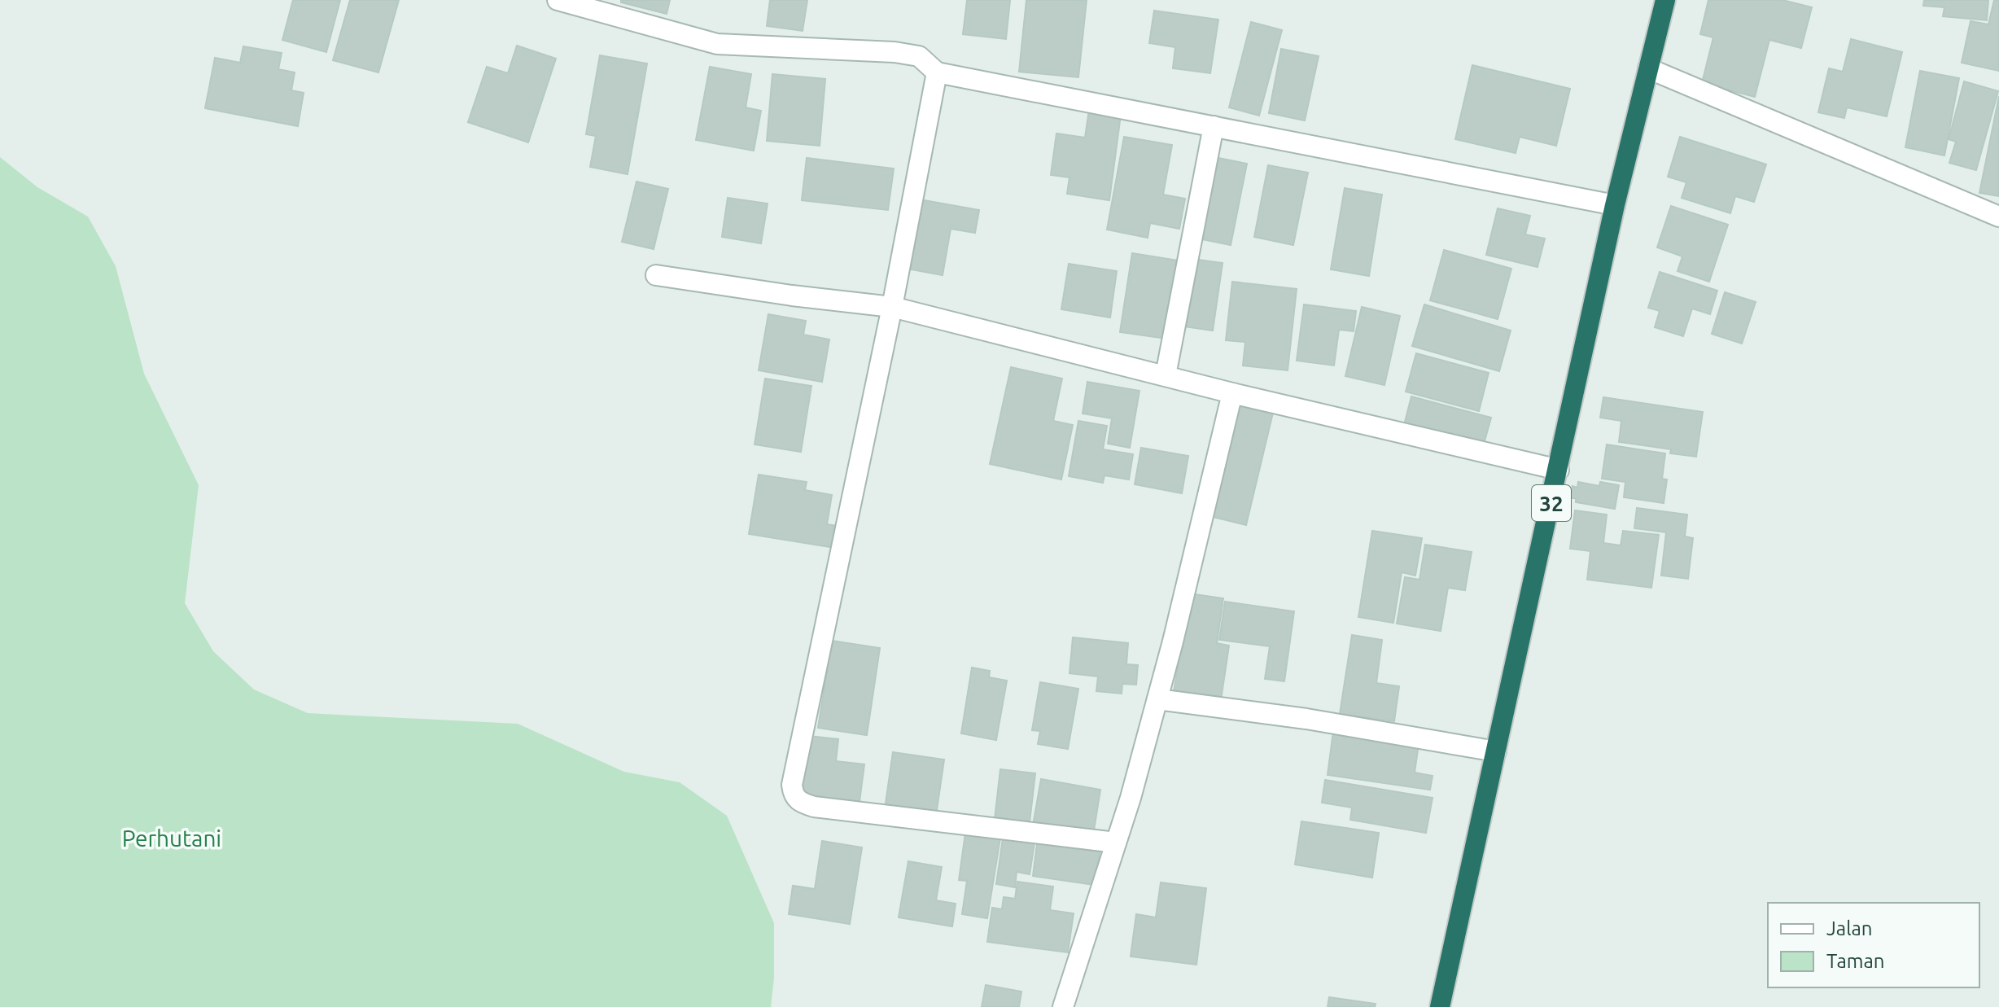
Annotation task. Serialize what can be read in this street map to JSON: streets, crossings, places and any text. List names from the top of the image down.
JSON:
{
  "streets": {
    "highway": ["32"]
  },
  "parks": ["Perhutani"],
  "legend": ["Jalan", "Taman"]
}
